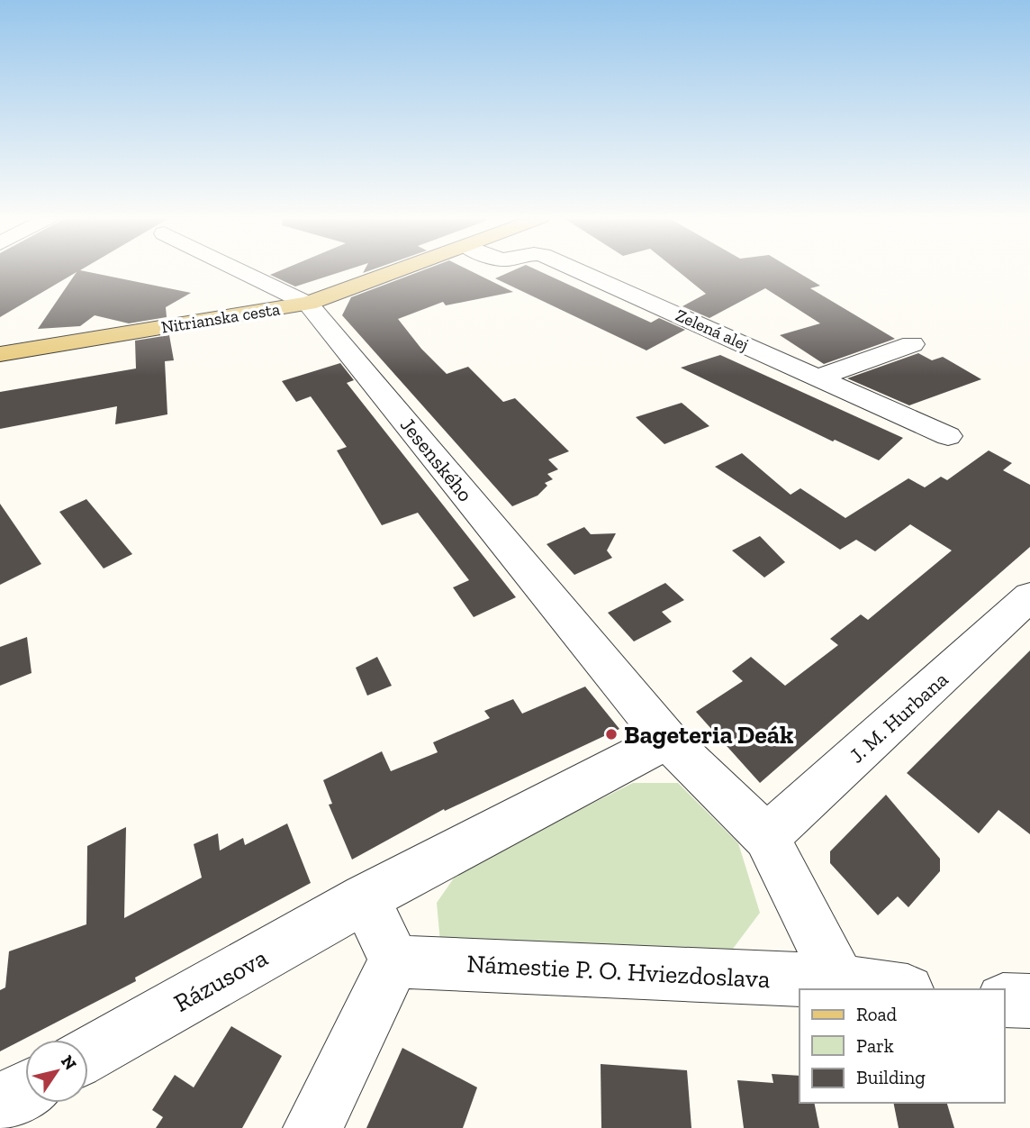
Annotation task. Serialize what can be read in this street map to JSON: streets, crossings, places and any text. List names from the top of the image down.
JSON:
{
  "streets": {
    "main road": ["Nitrianska cesta"],
    "street": [
      "Zelená alej",
      "Jesenského",
      "J. M. Hurbana",
      "Námestie P. O. Hviezdoslava",
      "Rázusova"
    ]
  },
  "crossings": [
    ["Nitrianska cesta", "Jesenského"]
  ],
  "places": ["Bageteria Deák"],
  "legend": ["Road", "Park", "Building"],
  "north": "top right"
}
